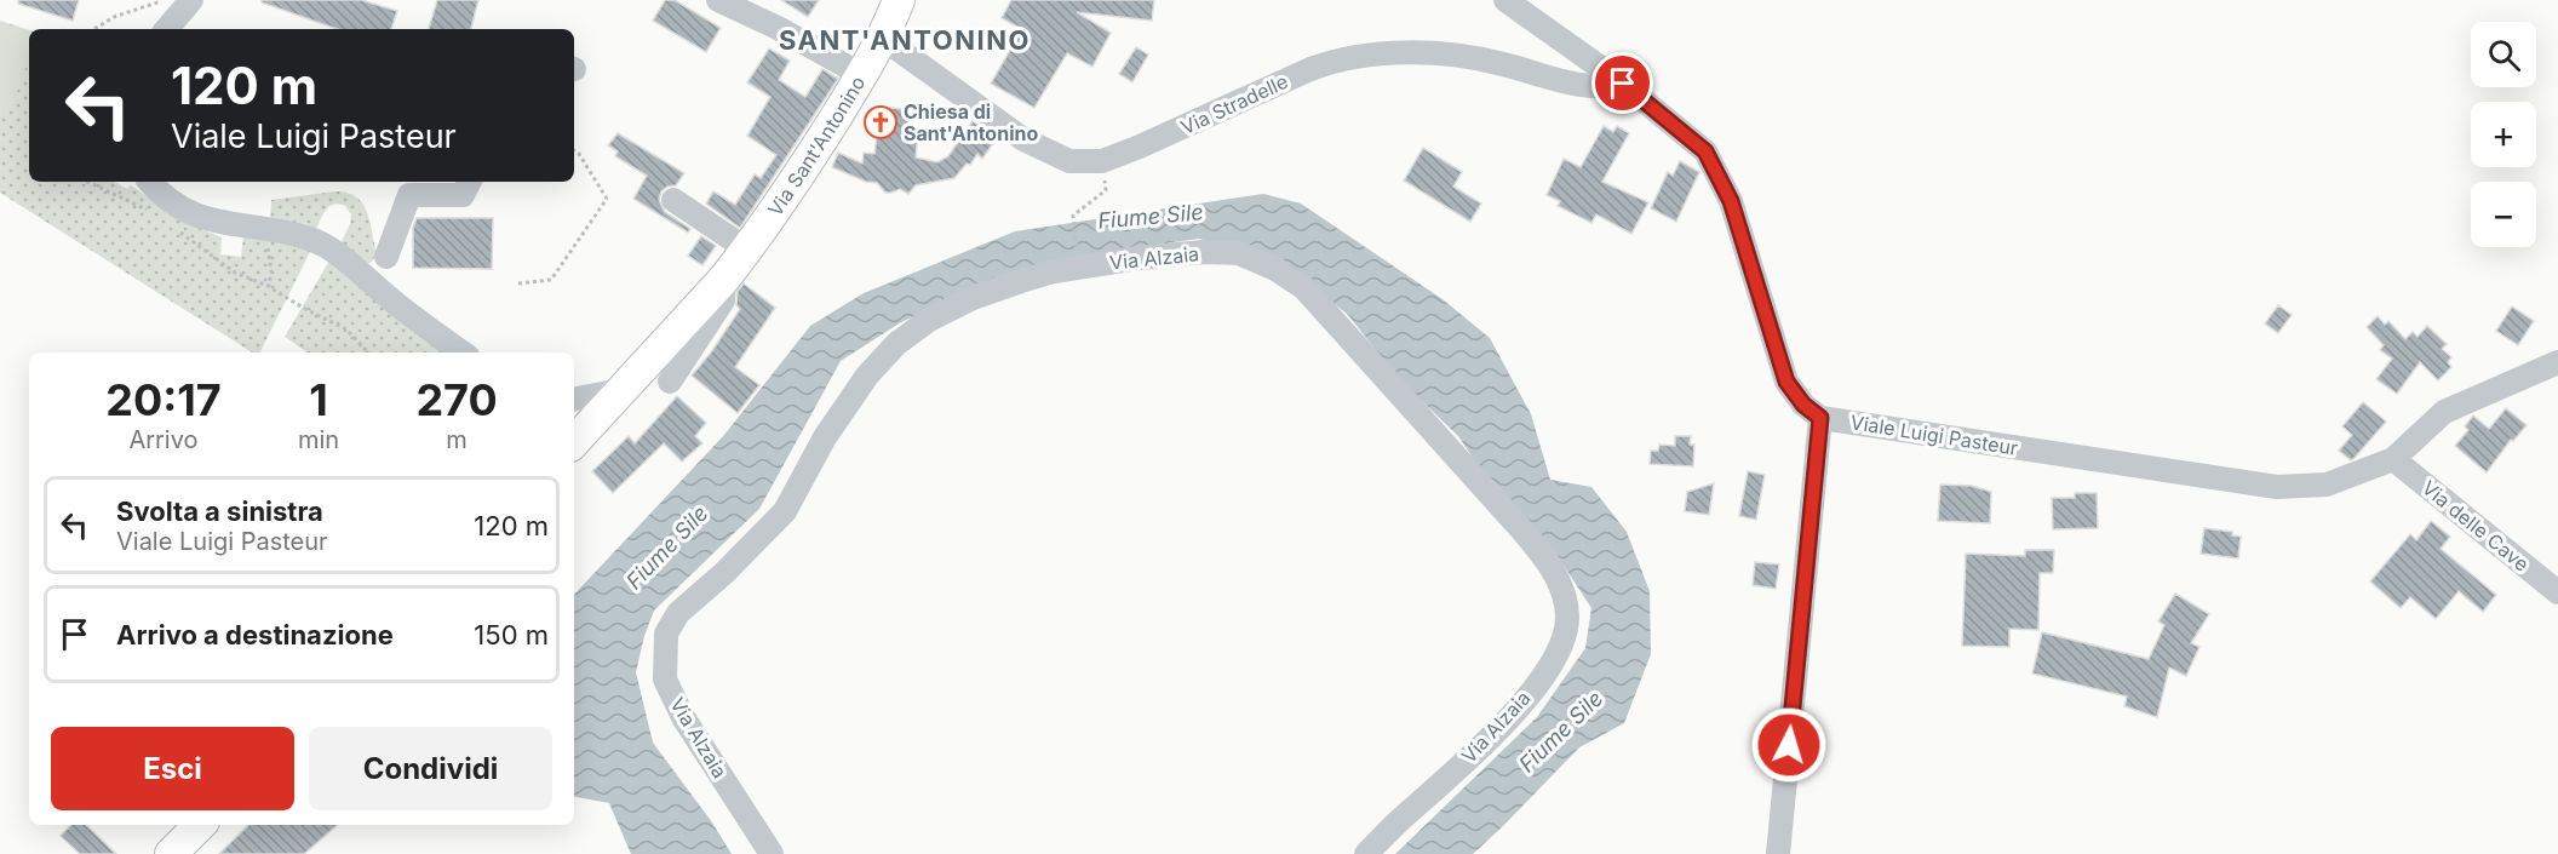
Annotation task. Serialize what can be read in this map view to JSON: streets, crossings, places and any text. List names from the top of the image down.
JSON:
{
  "streets": {
    "main road": ["Via Sant'Antonino"],
    "street": [
      "Via Stradelle",
      "Via Alzaia",
      "Viale Luigi Pasteur",
      "Via delle Cave"
    ]
  },
  "crossings": [
    ["Via Stradelle", "Via Sant'Antonino"],
    ["Viale Luigi Pasteur", "Via delle Cave"]
  ],
  "districts": ["SANT'ANTONINO"],
  "water": ["Fiume Sile"],
  "places": {
    "church": ["Chiesa di Sant'Antonino"]
  },
  "page": {
    "map_buttons": ["+", "−"],
    "turn": ["120 m", "Viale Luigi Pasteur"],
    "eta": [
      "20:17",
      "Arrivo",
      "1",
      "min",
      "270",
      "m"
    ],
    "list": [
      {
        "name": "Svolta a sinistra",
        "note": "Viale Luigi Pasteur",
        "value": "120 m"
      },
      {
        "name": "Arrivo a destinazione",
        "value": "150 m"
      }
    ],
    "buttons": ["Esci", "Condividi"]
  }
}
